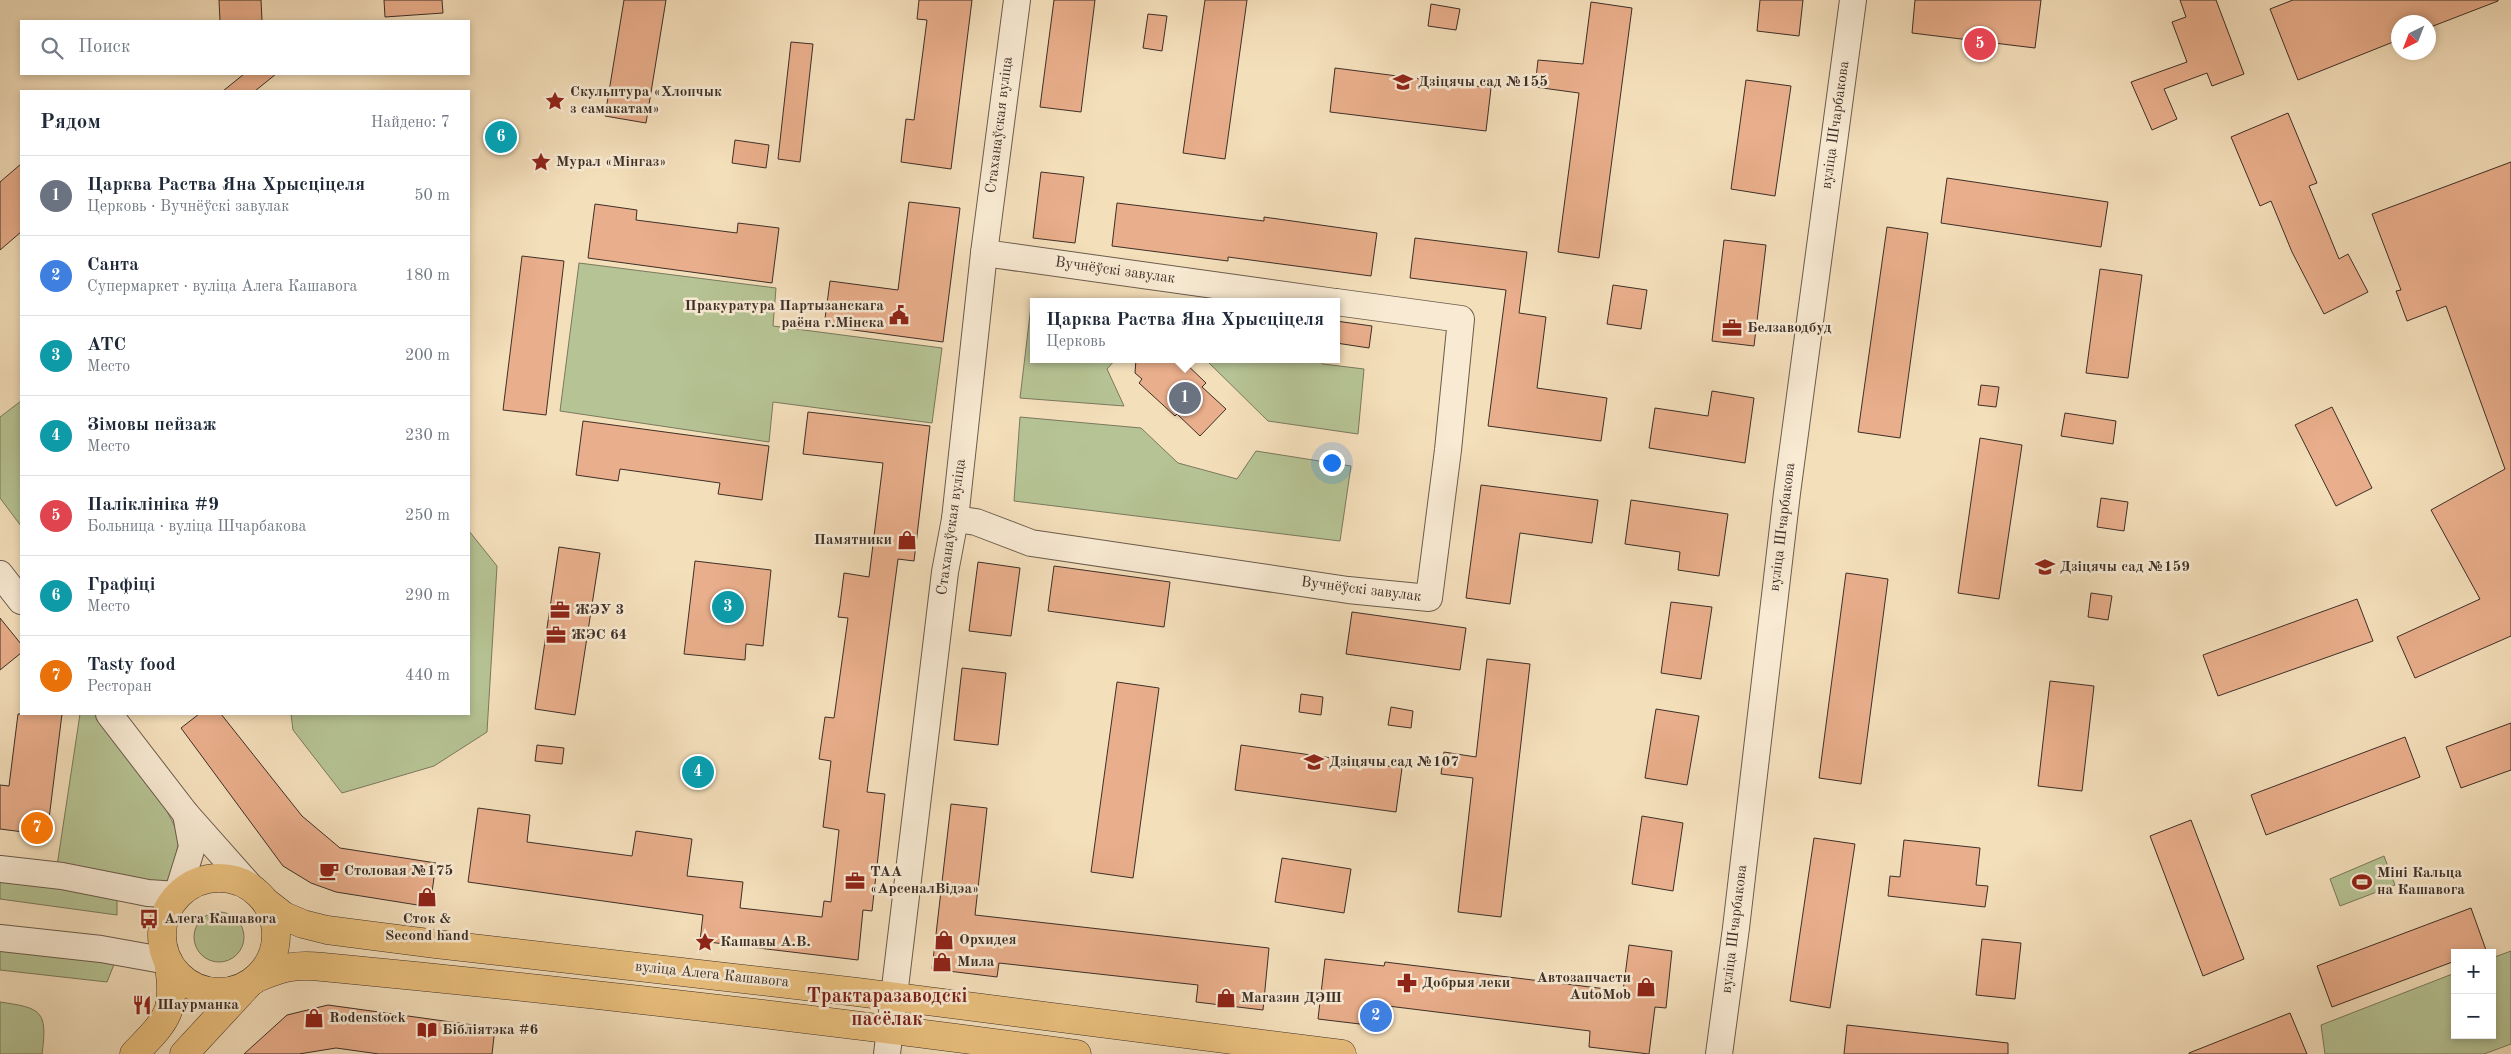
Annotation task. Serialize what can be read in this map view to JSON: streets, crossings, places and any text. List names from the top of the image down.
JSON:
{
  "streets": {
    "main road": ["вуліца Алега Кашавога"],
    "street": ["Стаханаўская вуліца", "вуліца Шчарбакова", "Вучнёўскі завулак"]
  },
  "crossings": [
    ["Стаханаўская вуліца", "Вучнёўскі завулак"],
    ["Стаханаўская вуліца", "вуліца Алега Кашавога"]
  ],
  "districts": ["Трактаразаводскі пасёлак"],
  "places": {
    "school or university": ["Дзіцячы сад №155", "Дзіцячы сад №159", "Дзіцячы сад №107"],
    "place": ["Скульптура «Хлопчык з самакатам»", "Мурал «Мінгаз»", "Кашавы А.В."],
    "public building": ["Пракуратура Партызанскага раёна г.Мінска"],
    "office": [
      "Белзаводбуд",
      "ЖЭУ 3",
      "ЖЭС 64",
      "ТАА «АрсеналВідэа»"
    ],
    "shop": [
      "Памятники",
      "Сток & Second hand",
      "Орхидея",
      "Мила",
      "Автозапчасти AutoMob",
      "Магазин ДЭШ",
      "Rodenstock"
    ],
    "cafe": ["Столовая №175"],
    "sports": ["Міні Кальца на Кашавога"],
    "bus stop": ["Алега Кашавога"],
    "pharmacy": ["Добрыя леки"],
    "restaurant": ["Шаурманка"],
    "library": ["Бібліятэка #6"]
  },
  "north": "bottom left",
  "page": {
    "search": "Поиск",
    "pins": [
      "5",
      "6",
      "1",
      "3",
      "4",
      "7",
      "2"
    ],
    "heading": ["Рядом", "Найдено: 7"],
    "list": [
      {
        "mark": "1",
        "name": "Царква Раства Яна Хрысціцеля",
        "note": "Церковь · Вучнёўскі завулак",
        "value": "50 m"
      },
      {
        "mark": "2",
        "name": "Санта",
        "note": "Супермаркет · вуліца Алега Кашавога",
        "value": "180 m"
      },
      {
        "mark": "3",
        "name": "АТС",
        "note": "Место",
        "value": "200 m"
      },
      {
        "mark": "4",
        "name": "Зімовы пейзаж",
        "note": "Место",
        "value": "230 m"
      },
      {
        "mark": "5",
        "name": "Паліклініка #9",
        "note": "Больница · вуліца Шчарбакова",
        "value": "250 m"
      },
      {
        "mark": "6",
        "name": "Графіці",
        "note": "Место",
        "value": "290 m"
      },
      {
        "mark": "7",
        "name": "Tasty food",
        "note": "Ресторан",
        "value": "440 m"
      }
    ],
    "popup": ["Царква Раства Яна Хрысціцеля", "Церковь"],
    "map_buttons": ["+", "−"]
  }
}
